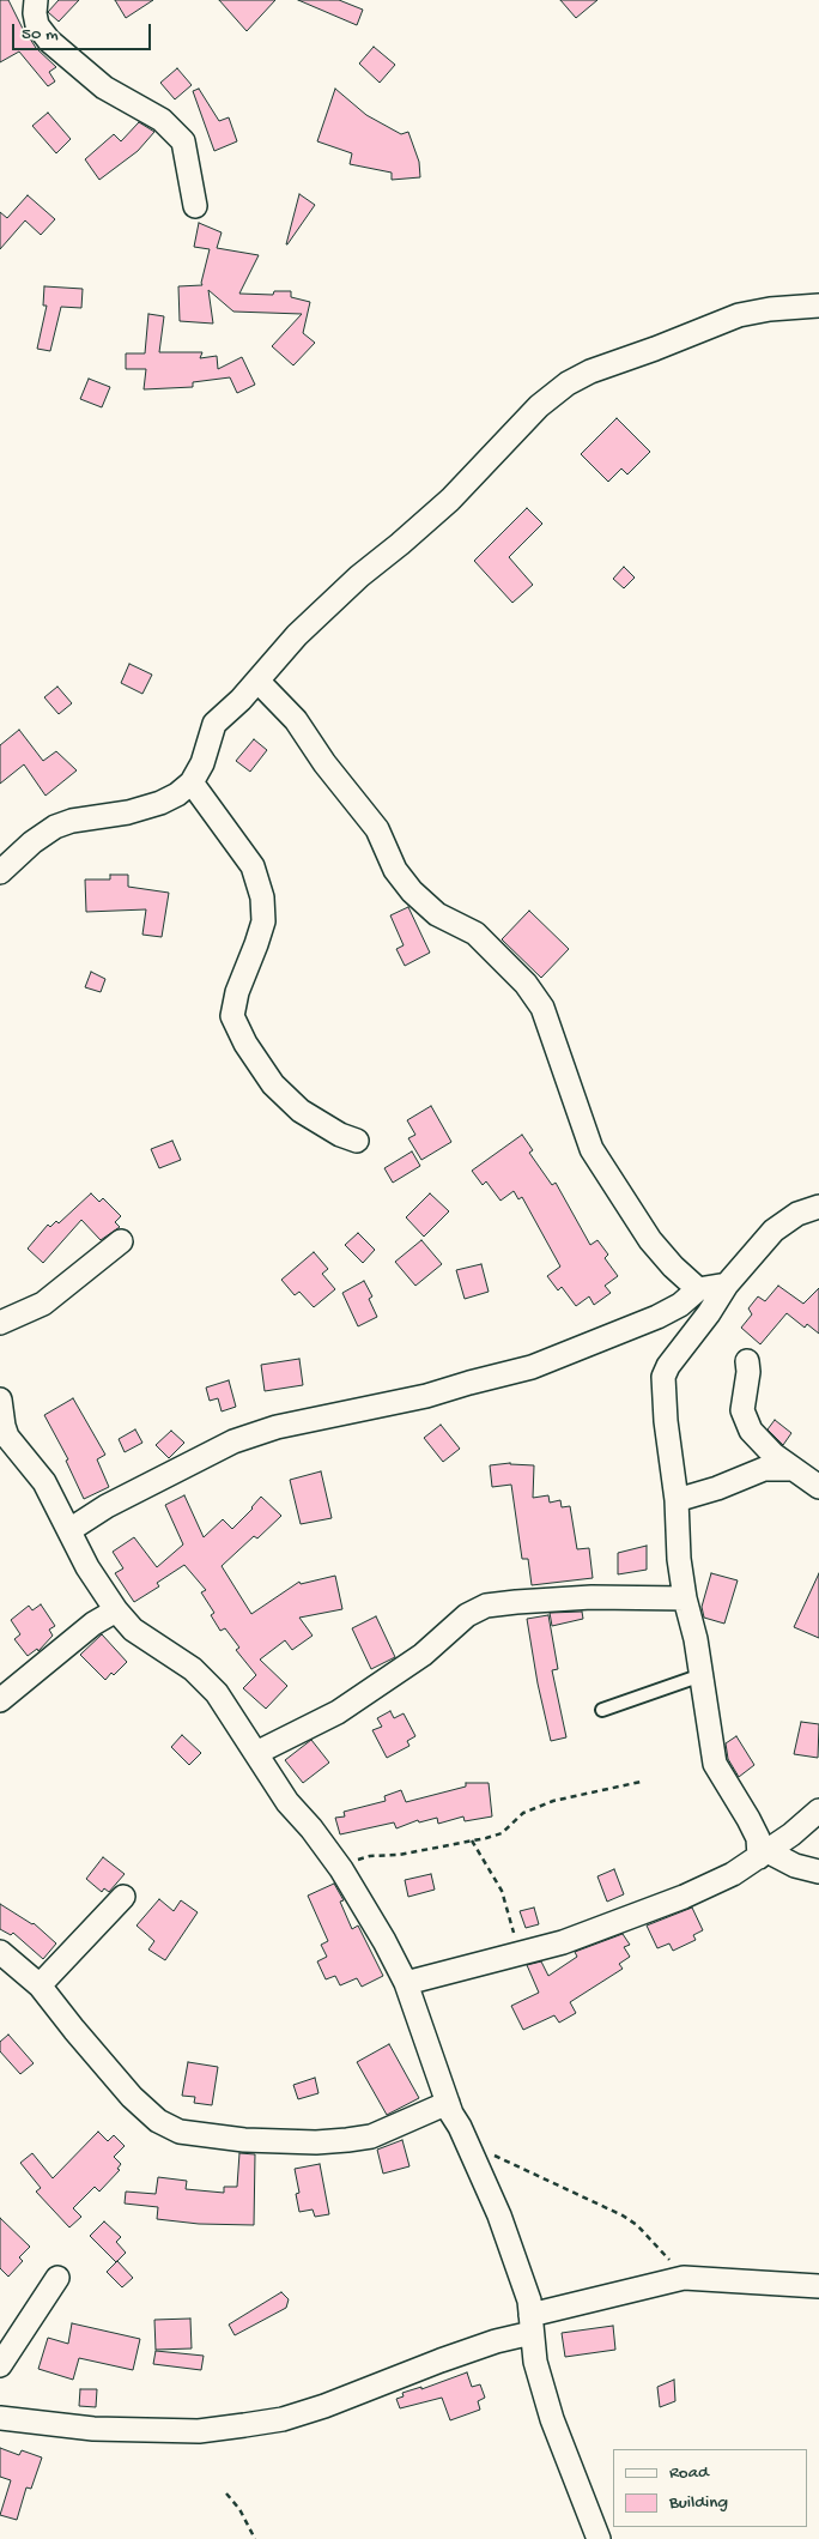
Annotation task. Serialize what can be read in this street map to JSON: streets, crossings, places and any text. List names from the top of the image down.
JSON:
{
  "legend": ["Road", "Building"],
  "scale_bar": "50 m"
}
